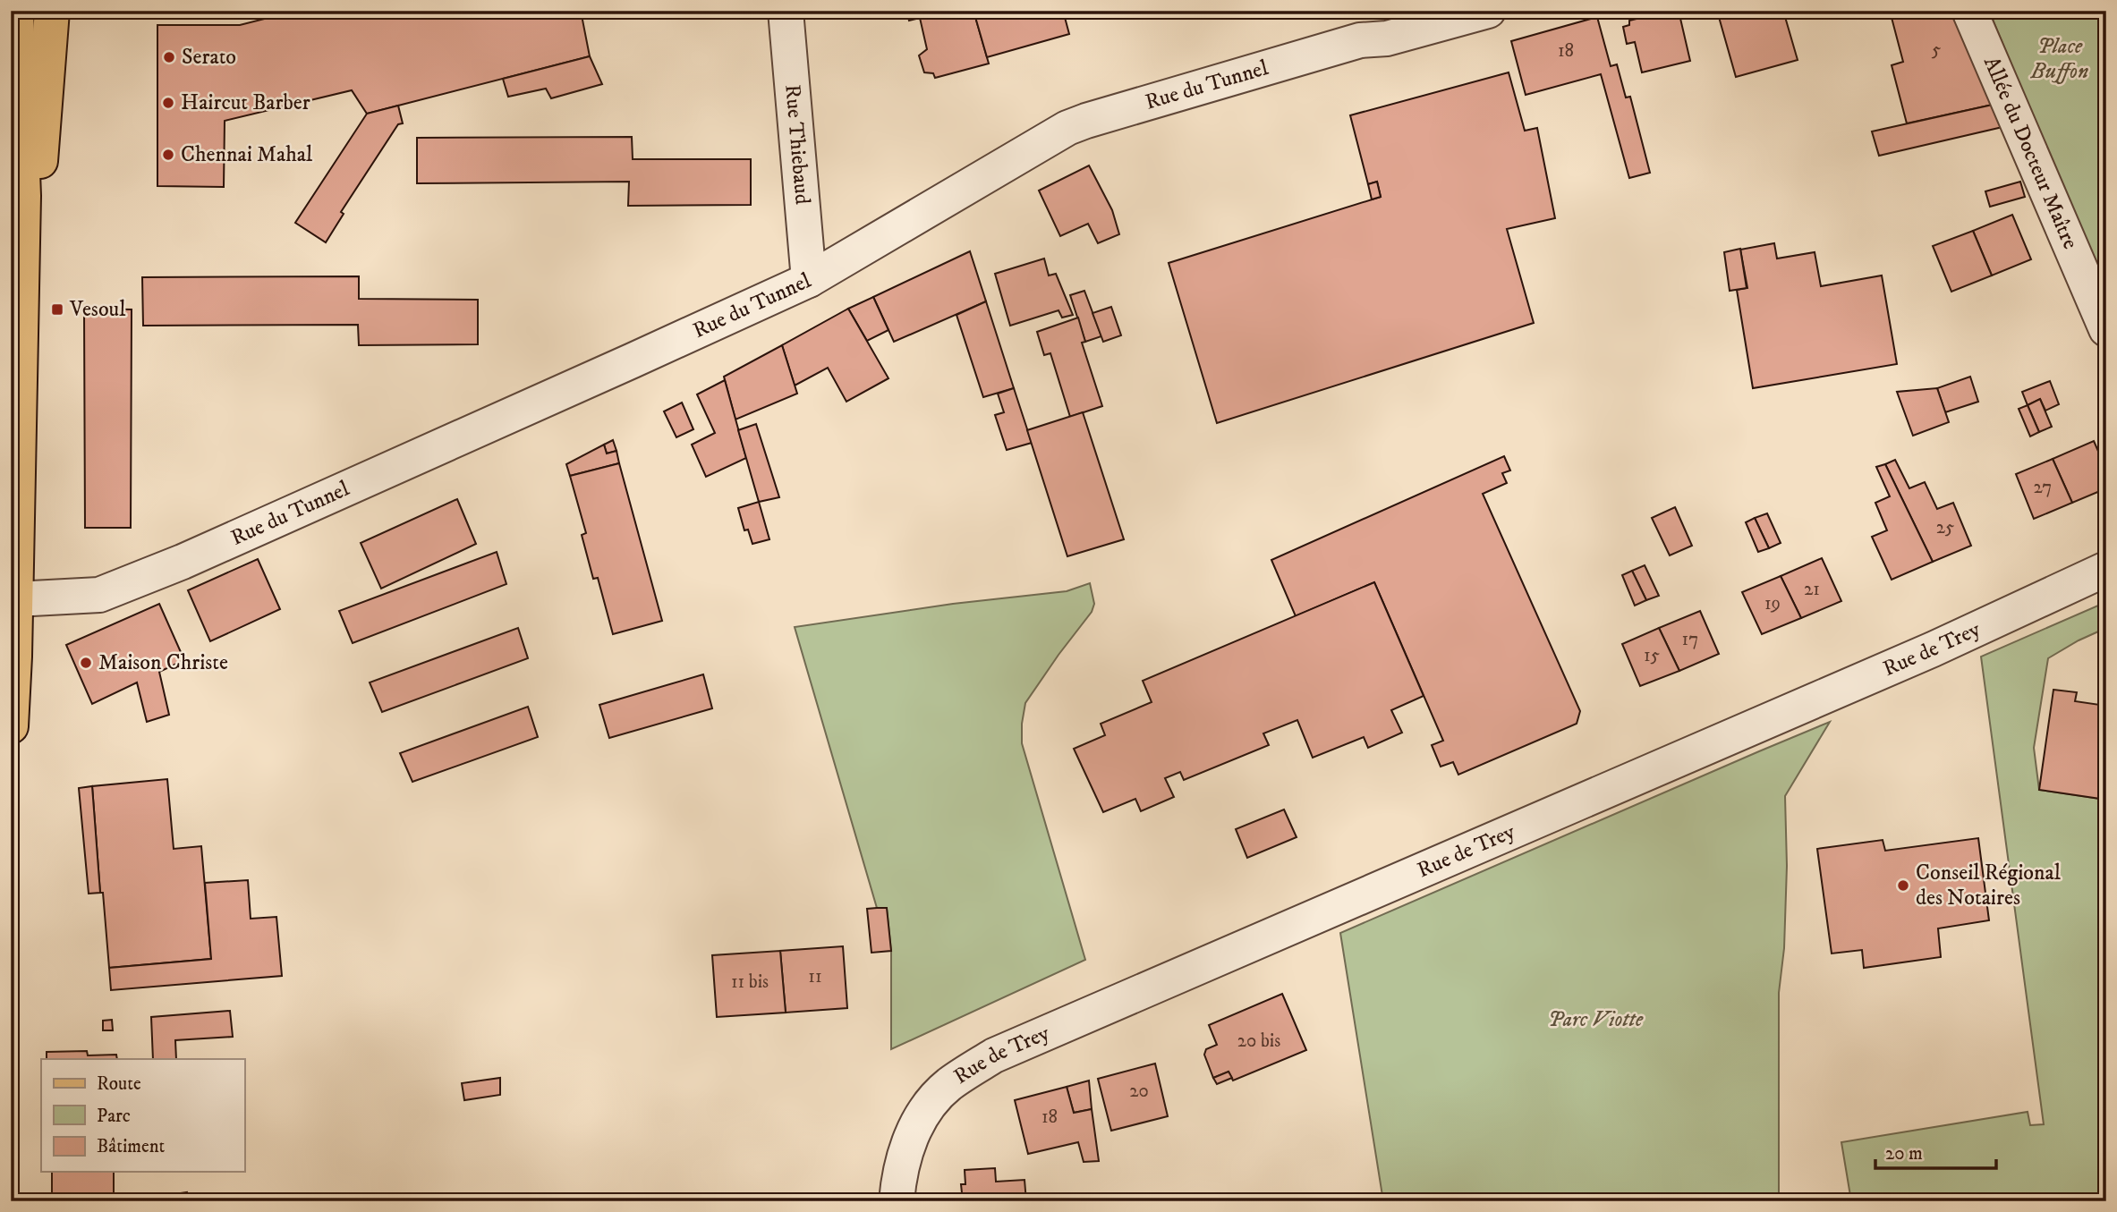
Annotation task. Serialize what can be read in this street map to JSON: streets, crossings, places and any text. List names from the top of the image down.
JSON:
{
  "streets": {
    "street": [
      "Rue du Tunnel",
      "Rue Thiebaud",
      "Allée du Docteur Maître",
      "Rue de Trey"
    ]
  },
  "crossings": [
    ["Rue du Tunnel", "Rue Thiebaud"]
  ],
  "parks": ["Place Buffon", "Parc Viotte"],
  "places": {
    "other": [
      "Serato",
      "Haircut Barber",
      "Chennai Mahal",
      "Maison Christe",
      "Conseil Régional des Notaires"
    ],
    "transit": ["Vesoul"]
  },
  "house_numbers": [
    "5",
    "18",
    "27",
    "25",
    "21",
    "19",
    "17",
    "15",
    "11",
    "11 bis",
    "20 bis",
    "20",
    "18"
  ],
  "legend": ["Route", "Parc", "Bâtiment"],
  "scale_bar": "20 m"
}
